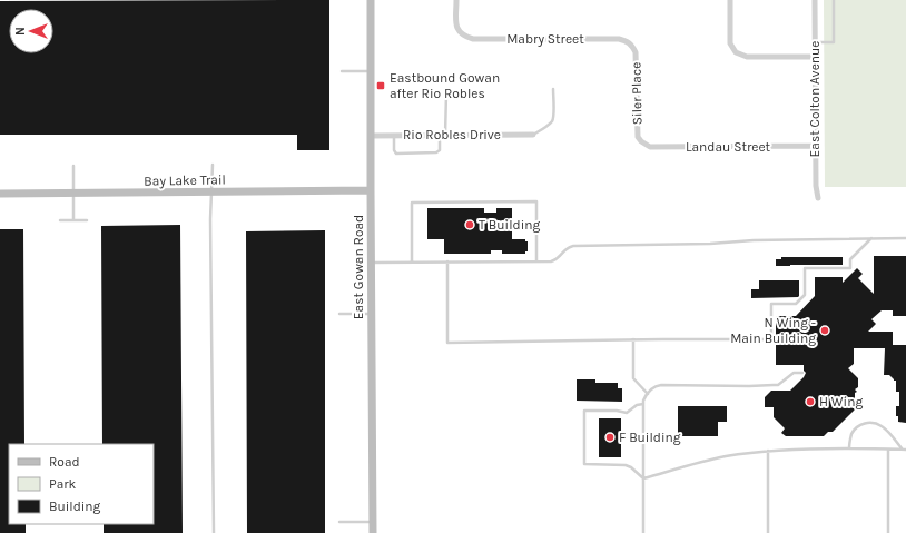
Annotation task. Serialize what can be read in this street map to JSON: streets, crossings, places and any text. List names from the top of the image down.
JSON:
{
  "streets": {
    "street": [
      "Mabry Street",
      "Siler Place",
      "East Colton Avenue",
      "Rio Robles Drive",
      "Landau Street",
      "Bay Lake Trail",
      "East Gowan Road"
    ]
  },
  "crossings": [
    ["Mabry Street", "Siler Place"],
    ["Siler Place", "Landau Street"],
    ["East Colton Avenue", "Landau Street"],
    ["Rio Robles Drive", "East Gowan Road"],
    ["Bay Lake Trail", "East Gowan Road"]
  ],
  "places": {
    "transit": ["Eastbound Gowan after Rio Robles"],
    "other": [
      "T Building",
      "N Wing - Main Building",
      "H Wing",
      "F Building"
    ]
  },
  "legend": ["Road", "Park", "Building"],
  "north": "left"
}
